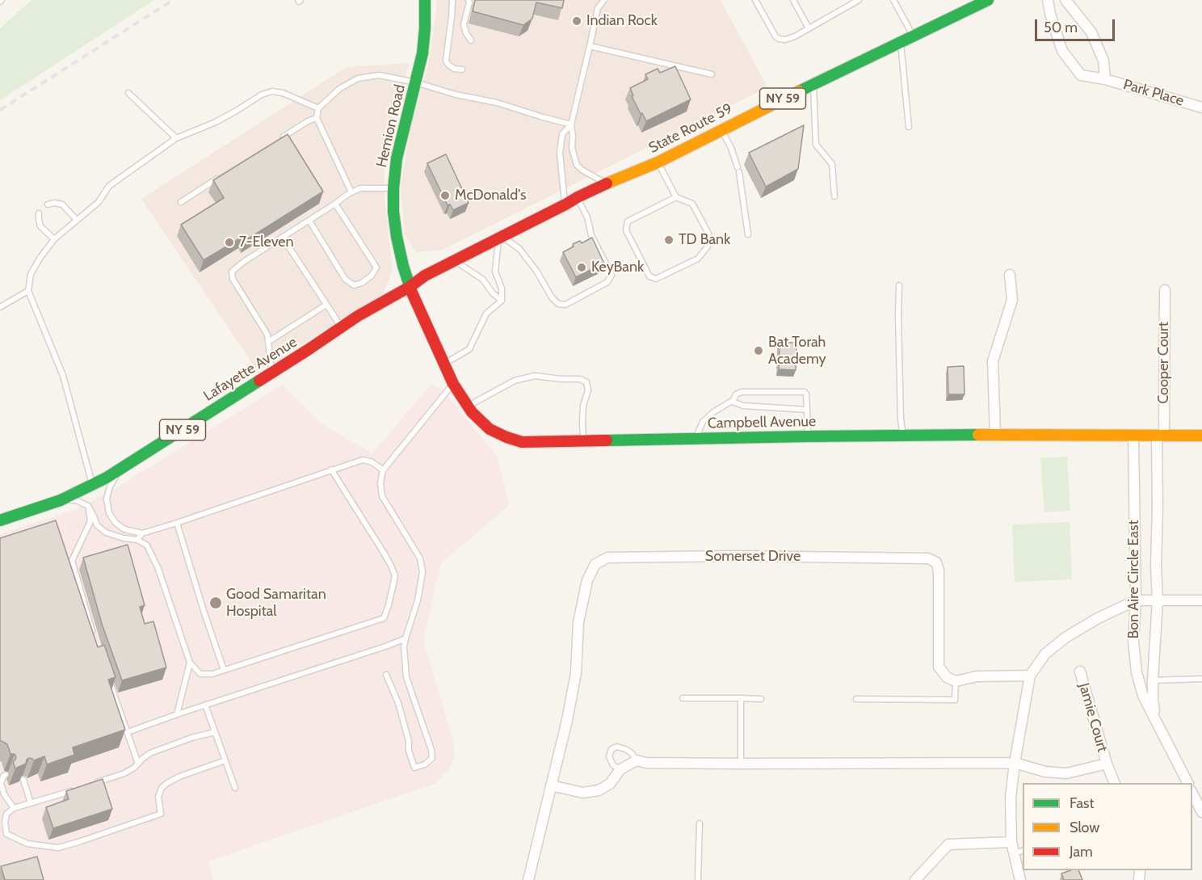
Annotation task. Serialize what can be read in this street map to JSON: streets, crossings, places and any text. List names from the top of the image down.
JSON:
{
  "streets": {
    "street": [
      "Park Place",
      "NY 59",
      "Hemion Road",
      "State Route 59",
      "Cooper Court",
      "Lafayette Avenue",
      "Campbell Avenue",
      "Somerset Drive",
      "Bon Aire Circle East",
      "Jamie Court"
    ]
  },
  "crossings": [
    ["Hemion Road", "State Route 59"],
    ["Hemion Road", "Lafayette Avenue"],
    ["Hemion Road", "Campbell Avenue"],
    ["State Route 59", "Lafayette Avenue"],
    ["State Route 59", "Campbell Avenue"],
    ["Cooper Court", "Campbell Avenue"],
    ["Cooper Court", "Bon Aire Circle East"],
    ["Lafayette Avenue", "Campbell Avenue"],
    ["Campbell Avenue", "Bon Aire Circle East"]
  ],
  "places": [
    "Indian Rock",
    "McDonald's",
    "TD Bank",
    "7-Eleven",
    "KeyBank",
    "Bat Torah Academy",
    "Good Samaritan Hospital"
  ],
  "legend": ["Fast", "Slow", "Jam"],
  "scale_bar": "50 m"
}
